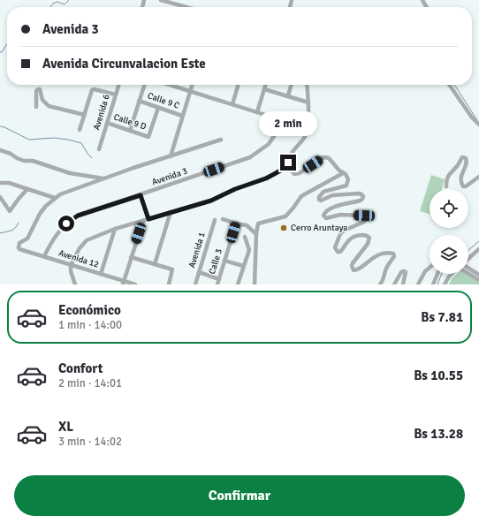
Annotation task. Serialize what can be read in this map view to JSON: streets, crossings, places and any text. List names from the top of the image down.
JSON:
{
  "streets": {
    "street": [
      "Calle 9 C",
      "Avenida 6",
      "Calle 9 D",
      "Avenida 3",
      "Avenida 1",
      "Avenida 12",
      "Calle 3"
    ]
  },
  "crossings": [
    ["Calle 9 C", "Calle 9 D"],
    ["Avenida 6", "Calle 9 D"],
    ["Avenida 3", "Avenida 12"]
  ],
  "places": ["Cerro Aruntaya"],
  "page": {
    "banner": ["Avenida 3", "Avenida Circunvalacion Este"],
    "bubble": "2 min",
    "list": [
      {
        "name": "Económico",
        "note": "1 min · 14:00",
        "value": "Bs 7.81"
      },
      {
        "name": "Confort",
        "note": "2 min · 14:01",
        "value": "Bs 10.55"
      },
      {
        "name": "XL",
        "note": "3 min · 14:02",
        "value": "Bs 13.28"
      }
    ],
    "buttons": "Confirmar"
  }
}
